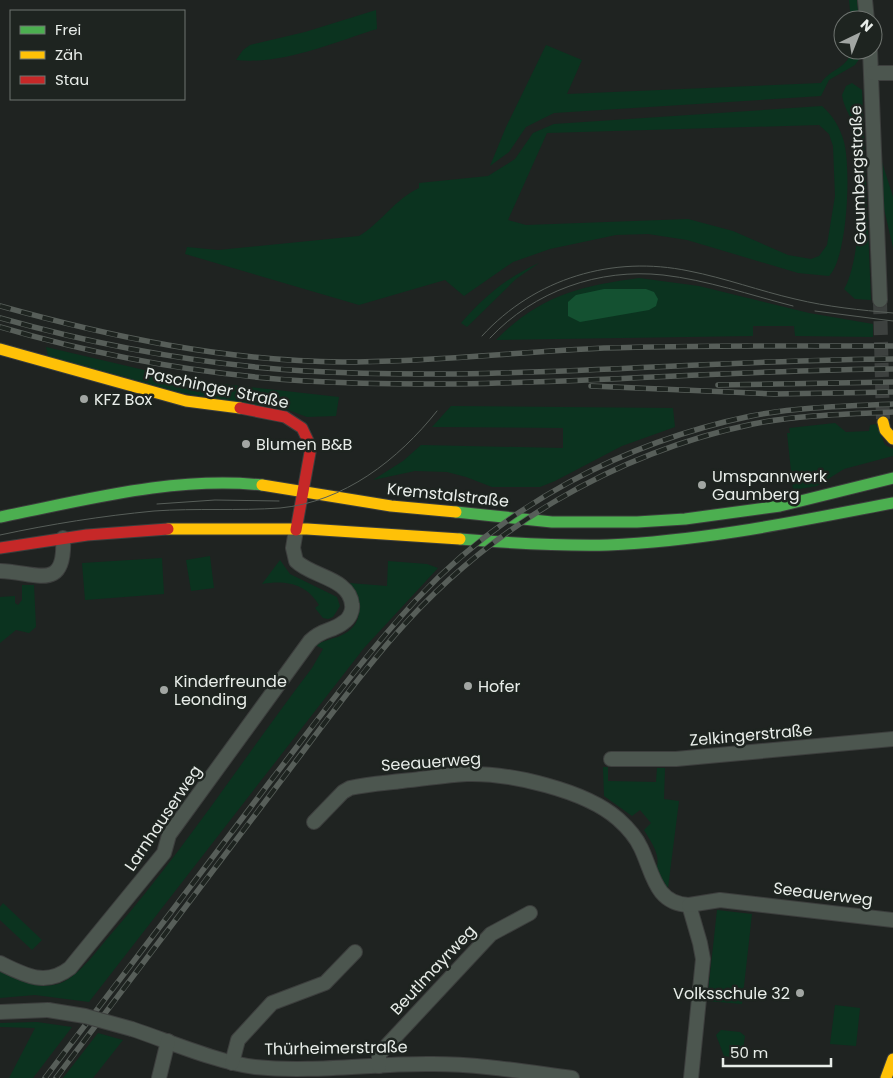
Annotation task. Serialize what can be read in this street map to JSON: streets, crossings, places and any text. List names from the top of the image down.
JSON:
{
  "streets": {
    "main road": ["Paschinger Straße", "Kremstalstraße", "Larnhauserweg"],
    "street": [
      "Gaumbergstraße",
      "Zelkingerstraße",
      "Seeauerweg",
      "Beutlmayrweg",
      "Thürheimerstraße"
    ]
  },
  "crossings": [
    ["Paschinger Straße", "Kremstalstraße"],
    ["Paschinger Straße", "Larnhauserweg"],
    ["Kremstalstraße", "Larnhauserweg"],
    ["Beutlmayrweg", "Thürheimerstraße"]
  ],
  "places": [
    "KFZ Box",
    "Blumen B&B",
    "Umspannwerk Gaumberg",
    "Hofer",
    "Kinderfreunde Leonding",
    "Volksschule 32"
  ],
  "legend": ["Frei", "Zäh", "Stau"],
  "scale_bar": "50 m",
  "north": "top right"
}
